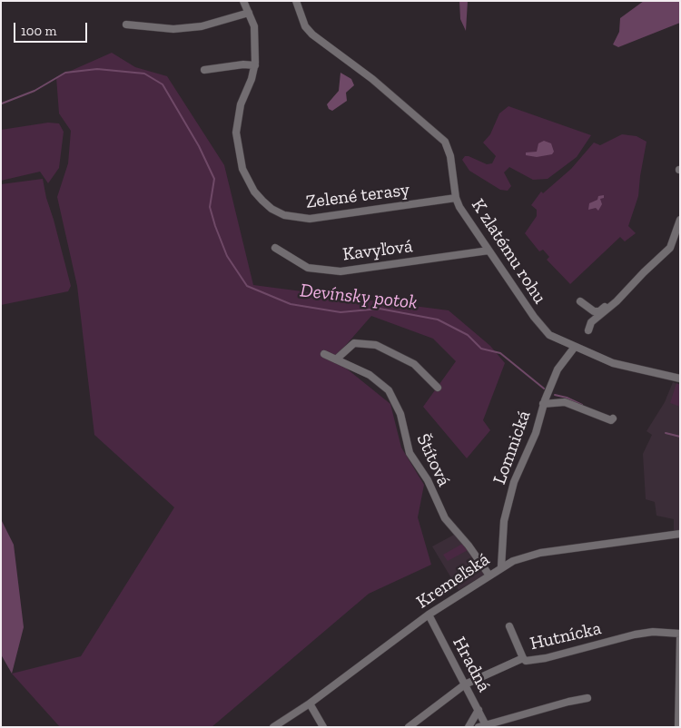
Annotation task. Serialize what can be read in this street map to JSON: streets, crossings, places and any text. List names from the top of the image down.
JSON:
{
  "streets": {
    "street": [
      "Zelené terasy",
      "Kavyľová",
      "K zlatému rohu",
      "Lomnická",
      "Štítová",
      "Kremeľská",
      "Hutnícka",
      "Hradná"
    ]
  },
  "crossings": [
    ["Zelené terasy", "K zlatému rohu"],
    ["Kavyľová", "K zlatému rohu"],
    ["K zlatému rohu", "Lomnická"],
    ["Lomnická", "Kremeľská"],
    ["Štítová", "Kremeľská"],
    ["Kremeľská", "Hradná"],
    ["Hutnícka", "Hradná"]
  ],
  "water": ["Devínsky potok"],
  "scale_bar": "100 m"
}
